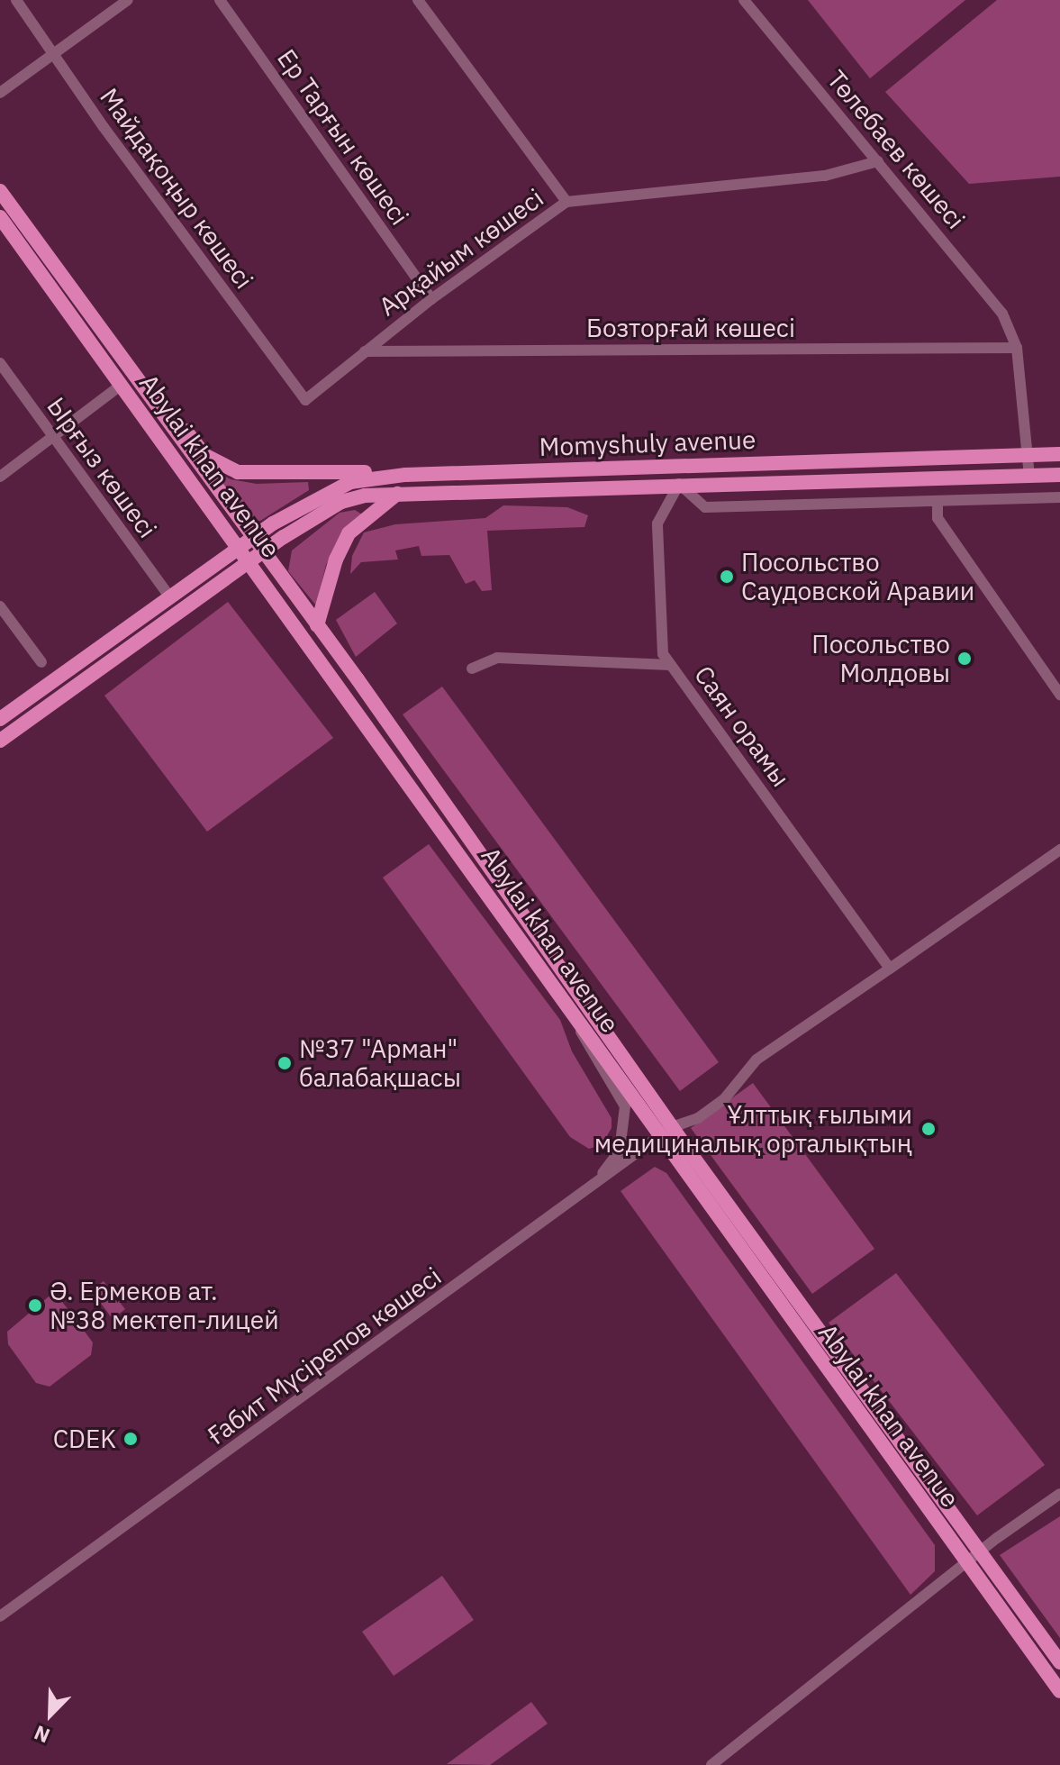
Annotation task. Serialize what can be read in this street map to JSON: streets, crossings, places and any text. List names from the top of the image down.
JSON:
{
  "streets": {
    "main road": ["Momyshuly avenue", "Abylai khan avenue"],
    "street": [
      "Ер Тарғын көшесі",
      "Төлебаев көшесі",
      "Майдақоңыр көшесі",
      "Арқайым көшесі",
      "Бозторғай көшесі",
      "Ырғыз көшесі",
      "Саян орамы",
      "Ғабит Мүсірепов көшесі"
    ]
  },
  "crossings": [
    ["Ер Тарғын көшесі", "Арқайым көшесі"],
    ["Төлебаев көшесі", "Арқайым көшесі"],
    ["Төлебаев көшесі", "Бозторғай көшесі"],
    ["Төлебаев көшесі", "Momyshuly avenue"],
    ["Майдақоңыр көшесі", "Арқайым көшесі"],
    ["Арқайым көшесі", "Бозторғай көшесі"],
    ["Momyshuly avenue", "Abylai khan avenue"],
    ["Momyshuly avenue", "Ырғыз көшесі"],
    ["Momyshuly avenue", "Саян орамы"],
    ["Abylai khan avenue", "Ғабит Мүсірепов көшесі"],
    ["Саян орамы", "Ғабит Мүсірепов көшесі"]
  ],
  "places": [
    "Посольство Саудовской Аравии",
    "Посольство Молдовы",
    "№37 \"Арман\" балабақшасы",
    "Ұлттық ғылыми медициналық орталықтың",
    "Ә. Ермеков ат. №38 мектеп-лицей",
    "CDEK"
  ],
  "north": "bottom left"
}
